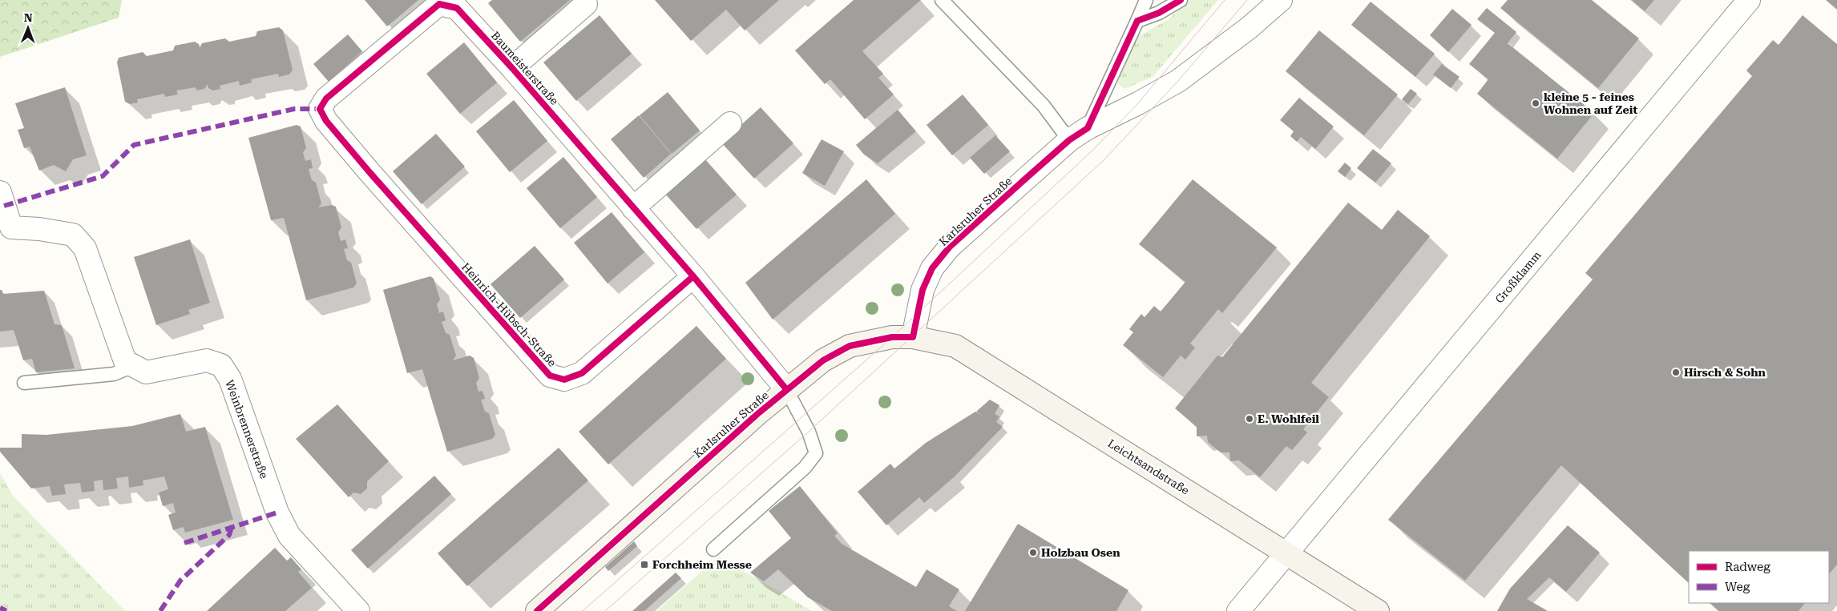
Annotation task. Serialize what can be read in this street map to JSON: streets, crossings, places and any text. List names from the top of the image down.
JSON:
{
  "streets": {
    "street": [
      "Baumeisterstraße",
      "Karlsruher Straße",
      "Großklamm",
      "Heinrich-Hübsch-Straße",
      "Weinbrennerstraße",
      "Leichtsandstraße"
    ]
  },
  "crossings": [
    ["Baumeisterstraße", "Heinrich-Hübsch-Straße"],
    ["Karlsruher Straße", "Leichtsandstraße"],
    ["Großklamm", "Leichtsandstraße"]
  ],
  "places": {
    "other": [
      "kleine 5 - feines Wohnen auf Zeit",
      "Hirsch & Sohn",
      "E. Wohlfeil",
      "Holzbau Osen"
    ],
    "transit": ["Forchheim Messe"]
  },
  "legend": ["Radweg", "Weg"],
  "north": "top"
}
